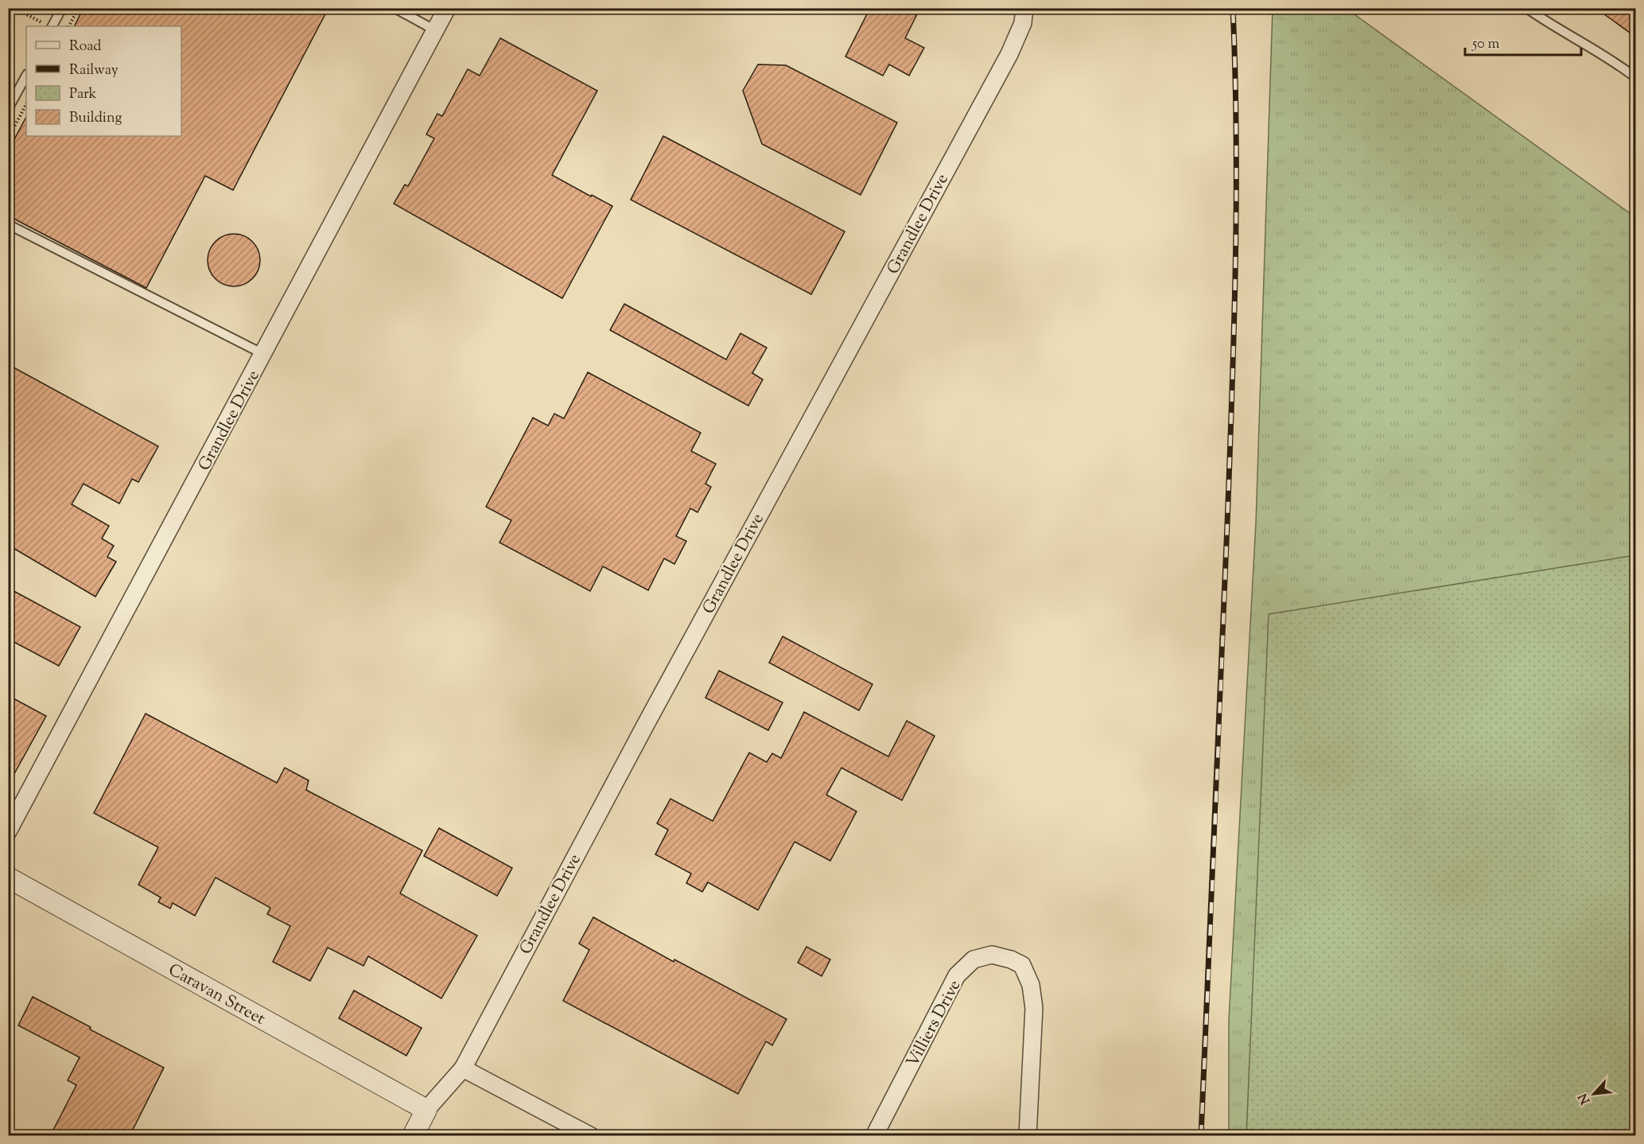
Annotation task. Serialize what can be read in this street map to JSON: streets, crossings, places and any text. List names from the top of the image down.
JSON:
{
  "streets": {
    "street": ["Grandlee Drive", "Caravan Street", "Villiers Drive"]
  },
  "crossings": [
    ["Grandlee Drive", "Caravan Street"]
  ],
  "legend": [
    "Road",
    "Railway",
    "Park",
    "Building"
  ],
  "scale_bar": "50 m",
  "north": "bottom left"
}
